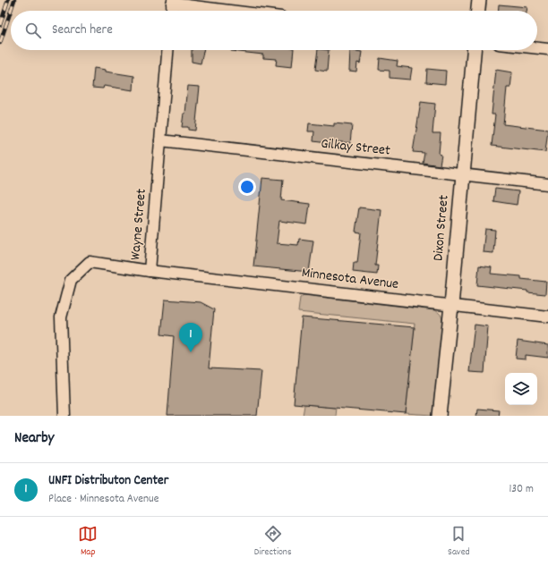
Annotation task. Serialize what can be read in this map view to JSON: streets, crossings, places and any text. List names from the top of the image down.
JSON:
{
  "streets": {
    "street": [
      "Gilkay Street",
      "Wayne Street",
      "Dixon Street",
      "Minnesota Avenue"
    ]
  },
  "crossings": [
    ["Gilkay Street", "Wayne Street"],
    ["Gilkay Street", "Dixon Street"],
    ["Wayne Street", "Minnesota Avenue"],
    ["Dixon Street", "Minnesota Avenue"]
  ],
  "page": {
    "search": "Search here",
    "pins": "1",
    "heading": "Nearby",
    "list": [
      {
        "mark": "1",
        "name": "UNFI Distributon Center",
        "note": "Place · Minnesota Avenue",
        "value": "130 m"
      }
    ],
    "nav": ["Map", "Directions", "Saved"]
  }
}
